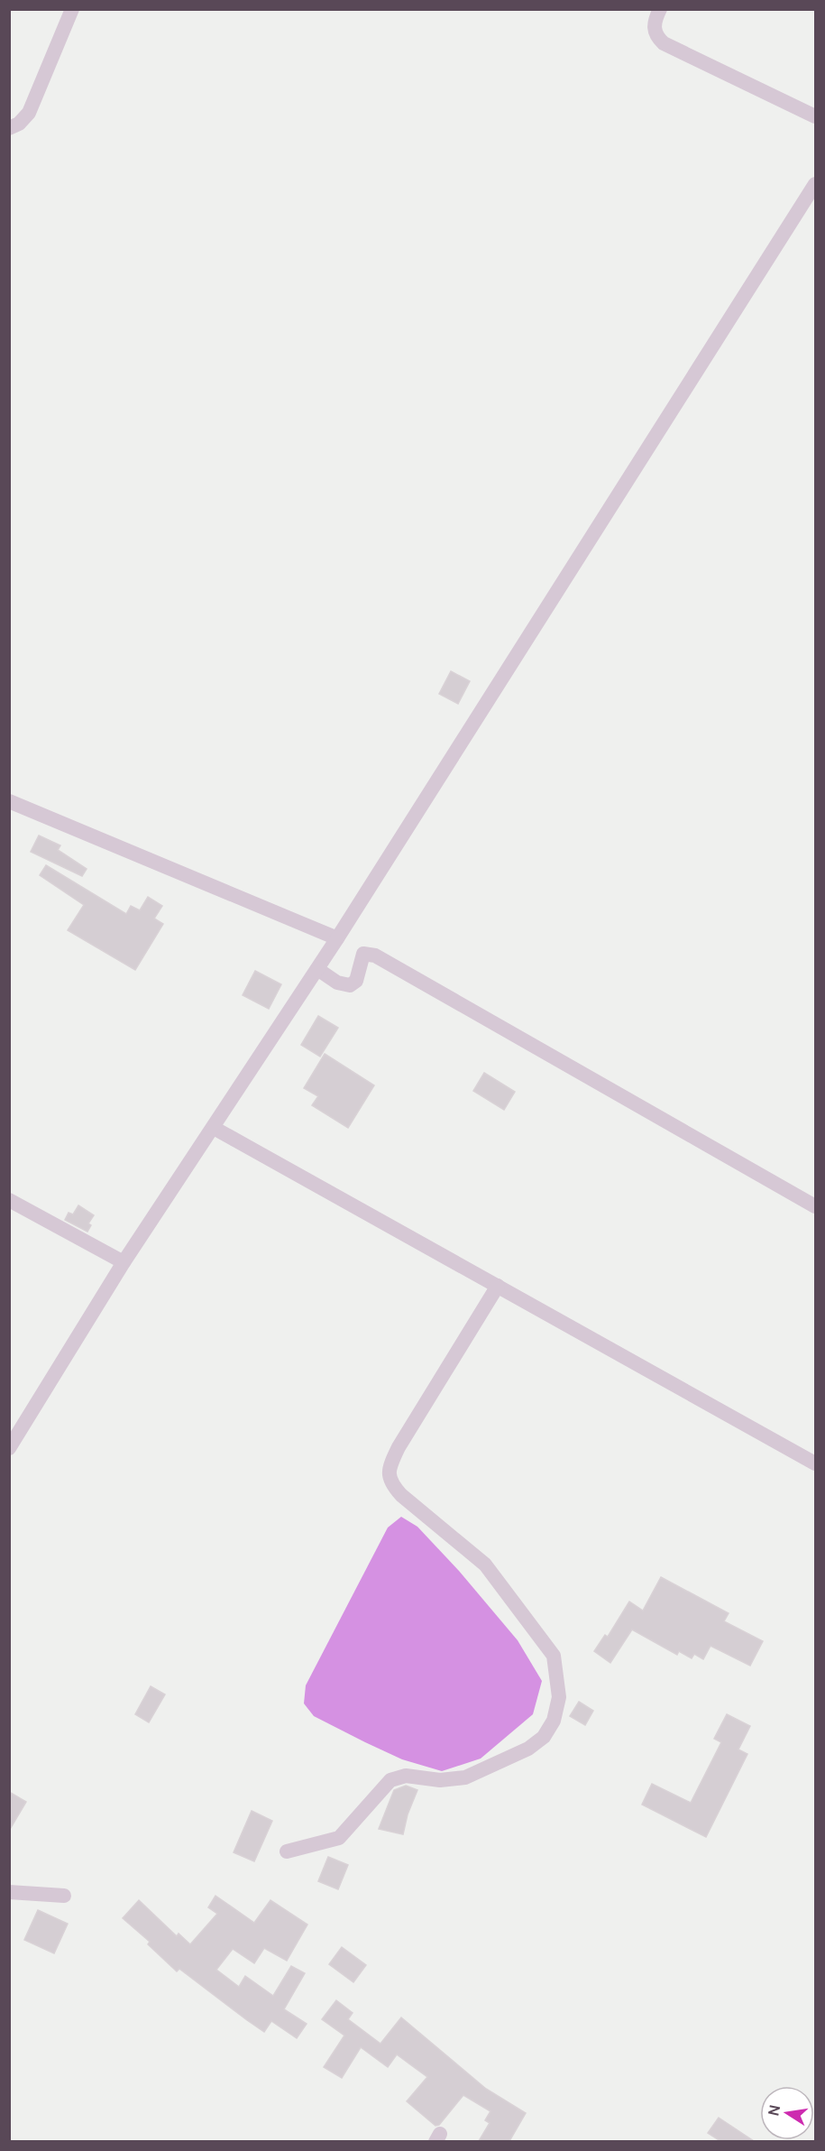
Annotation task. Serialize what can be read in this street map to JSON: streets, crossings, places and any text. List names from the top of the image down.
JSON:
{
  "north": "left"
}
